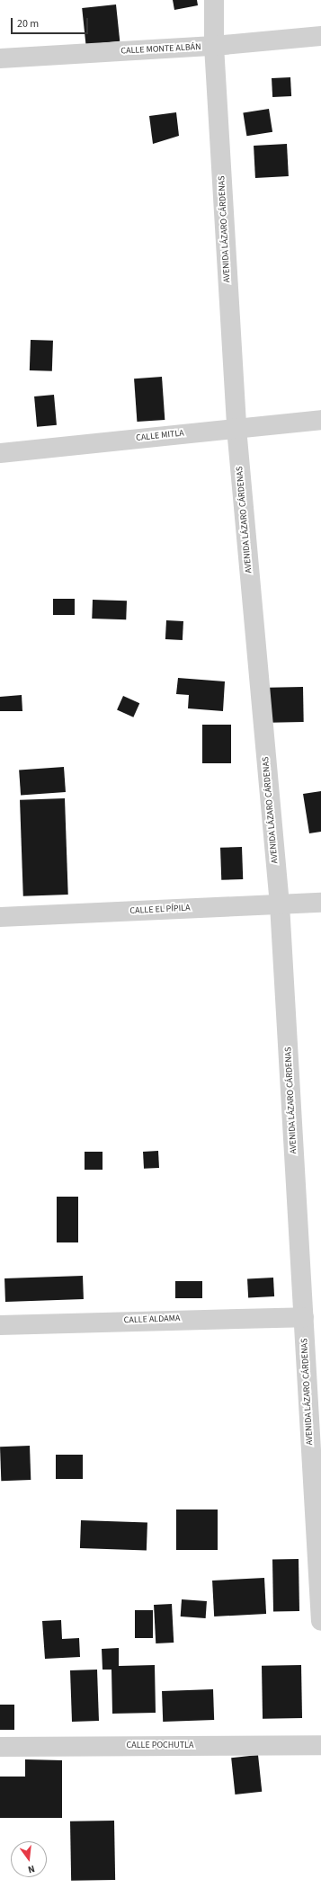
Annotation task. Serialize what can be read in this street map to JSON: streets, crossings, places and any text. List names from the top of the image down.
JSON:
{
  "streets": {
    "street": [
      "CALLE MONTE ALBÁN",
      "AVENIDA LÁZARO CÁRDENAS",
      "CALLE MITLA",
      "CALLE EL PÍPILA",
      "CALLE ALDAMA",
      "CALLE POCHUTLA"
    ]
  },
  "crossings": [
    ["CALLE MONTE ALBÁN", "AVENIDA LÁZARO CÁRDENAS"],
    ["AVENIDA LÁZARO CÁRDENAS", "CALLE MITLA"],
    ["AVENIDA LÁZARO CÁRDENAS", "CALLE EL PÍPILA"],
    ["AVENIDA LÁZARO CÁRDENAS", "CALLE ALDAMA"]
  ],
  "scale_bar": "20 m",
  "north": "bottom"
}
